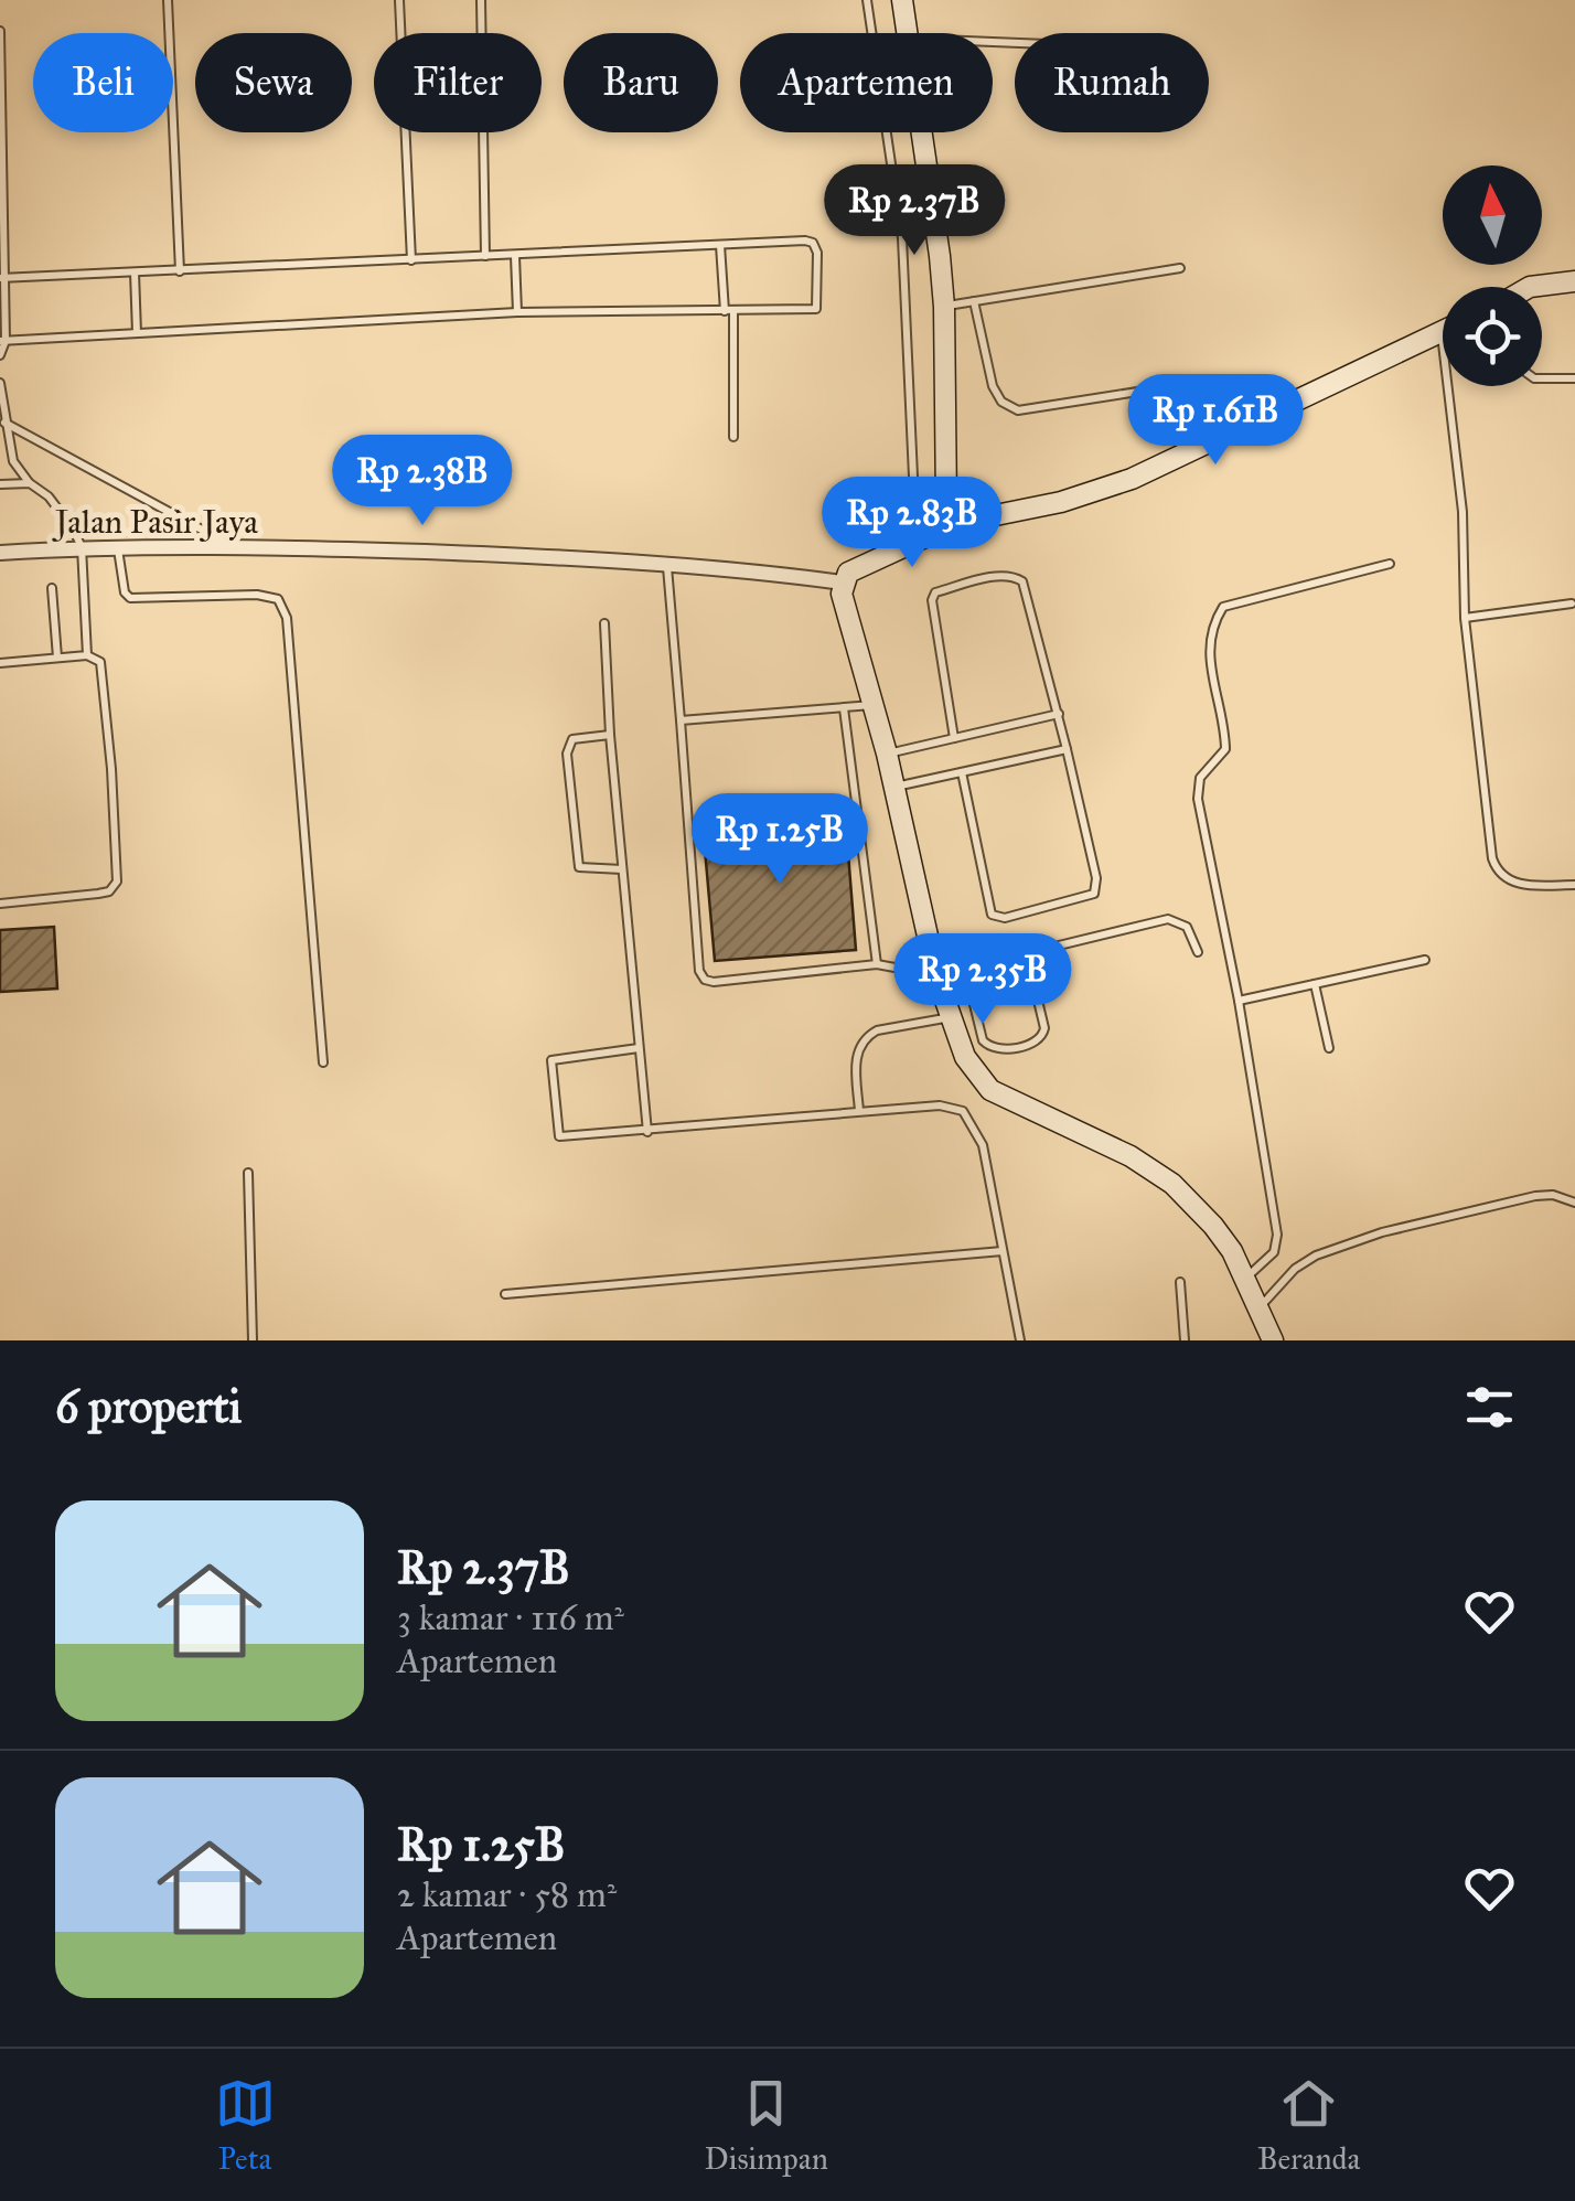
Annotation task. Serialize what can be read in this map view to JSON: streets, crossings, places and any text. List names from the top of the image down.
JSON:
{
  "streets": {
    "street": ["Jalan Pasir Jaya"]
  },
  "north": "top",
  "page": {
    "chip": [
      "Beli",
      "Sewa",
      "Filter",
      "Baru",
      "Apartemen",
      "Rumah"
    ],
    "price": [
      "Rp 2.37B",
      "Rp 1.61B",
      "Rp 2.38B",
      "Rp 2.83B",
      "Rp 1.25B",
      "Rp 2.35B"
    ],
    "heading": "6 properti",
    "list": [
      {
        "name": "Rp 2.37B",
        "note": "3 kamar · 116 m² · Apartemen"
      },
      {
        "name": "Rp 1.25B",
        "note": "2 kamar · 58 m² · Apartemen"
      }
    ],
    "tabs": ["Peta", "Disimpan", "Beranda"]
  }
}
